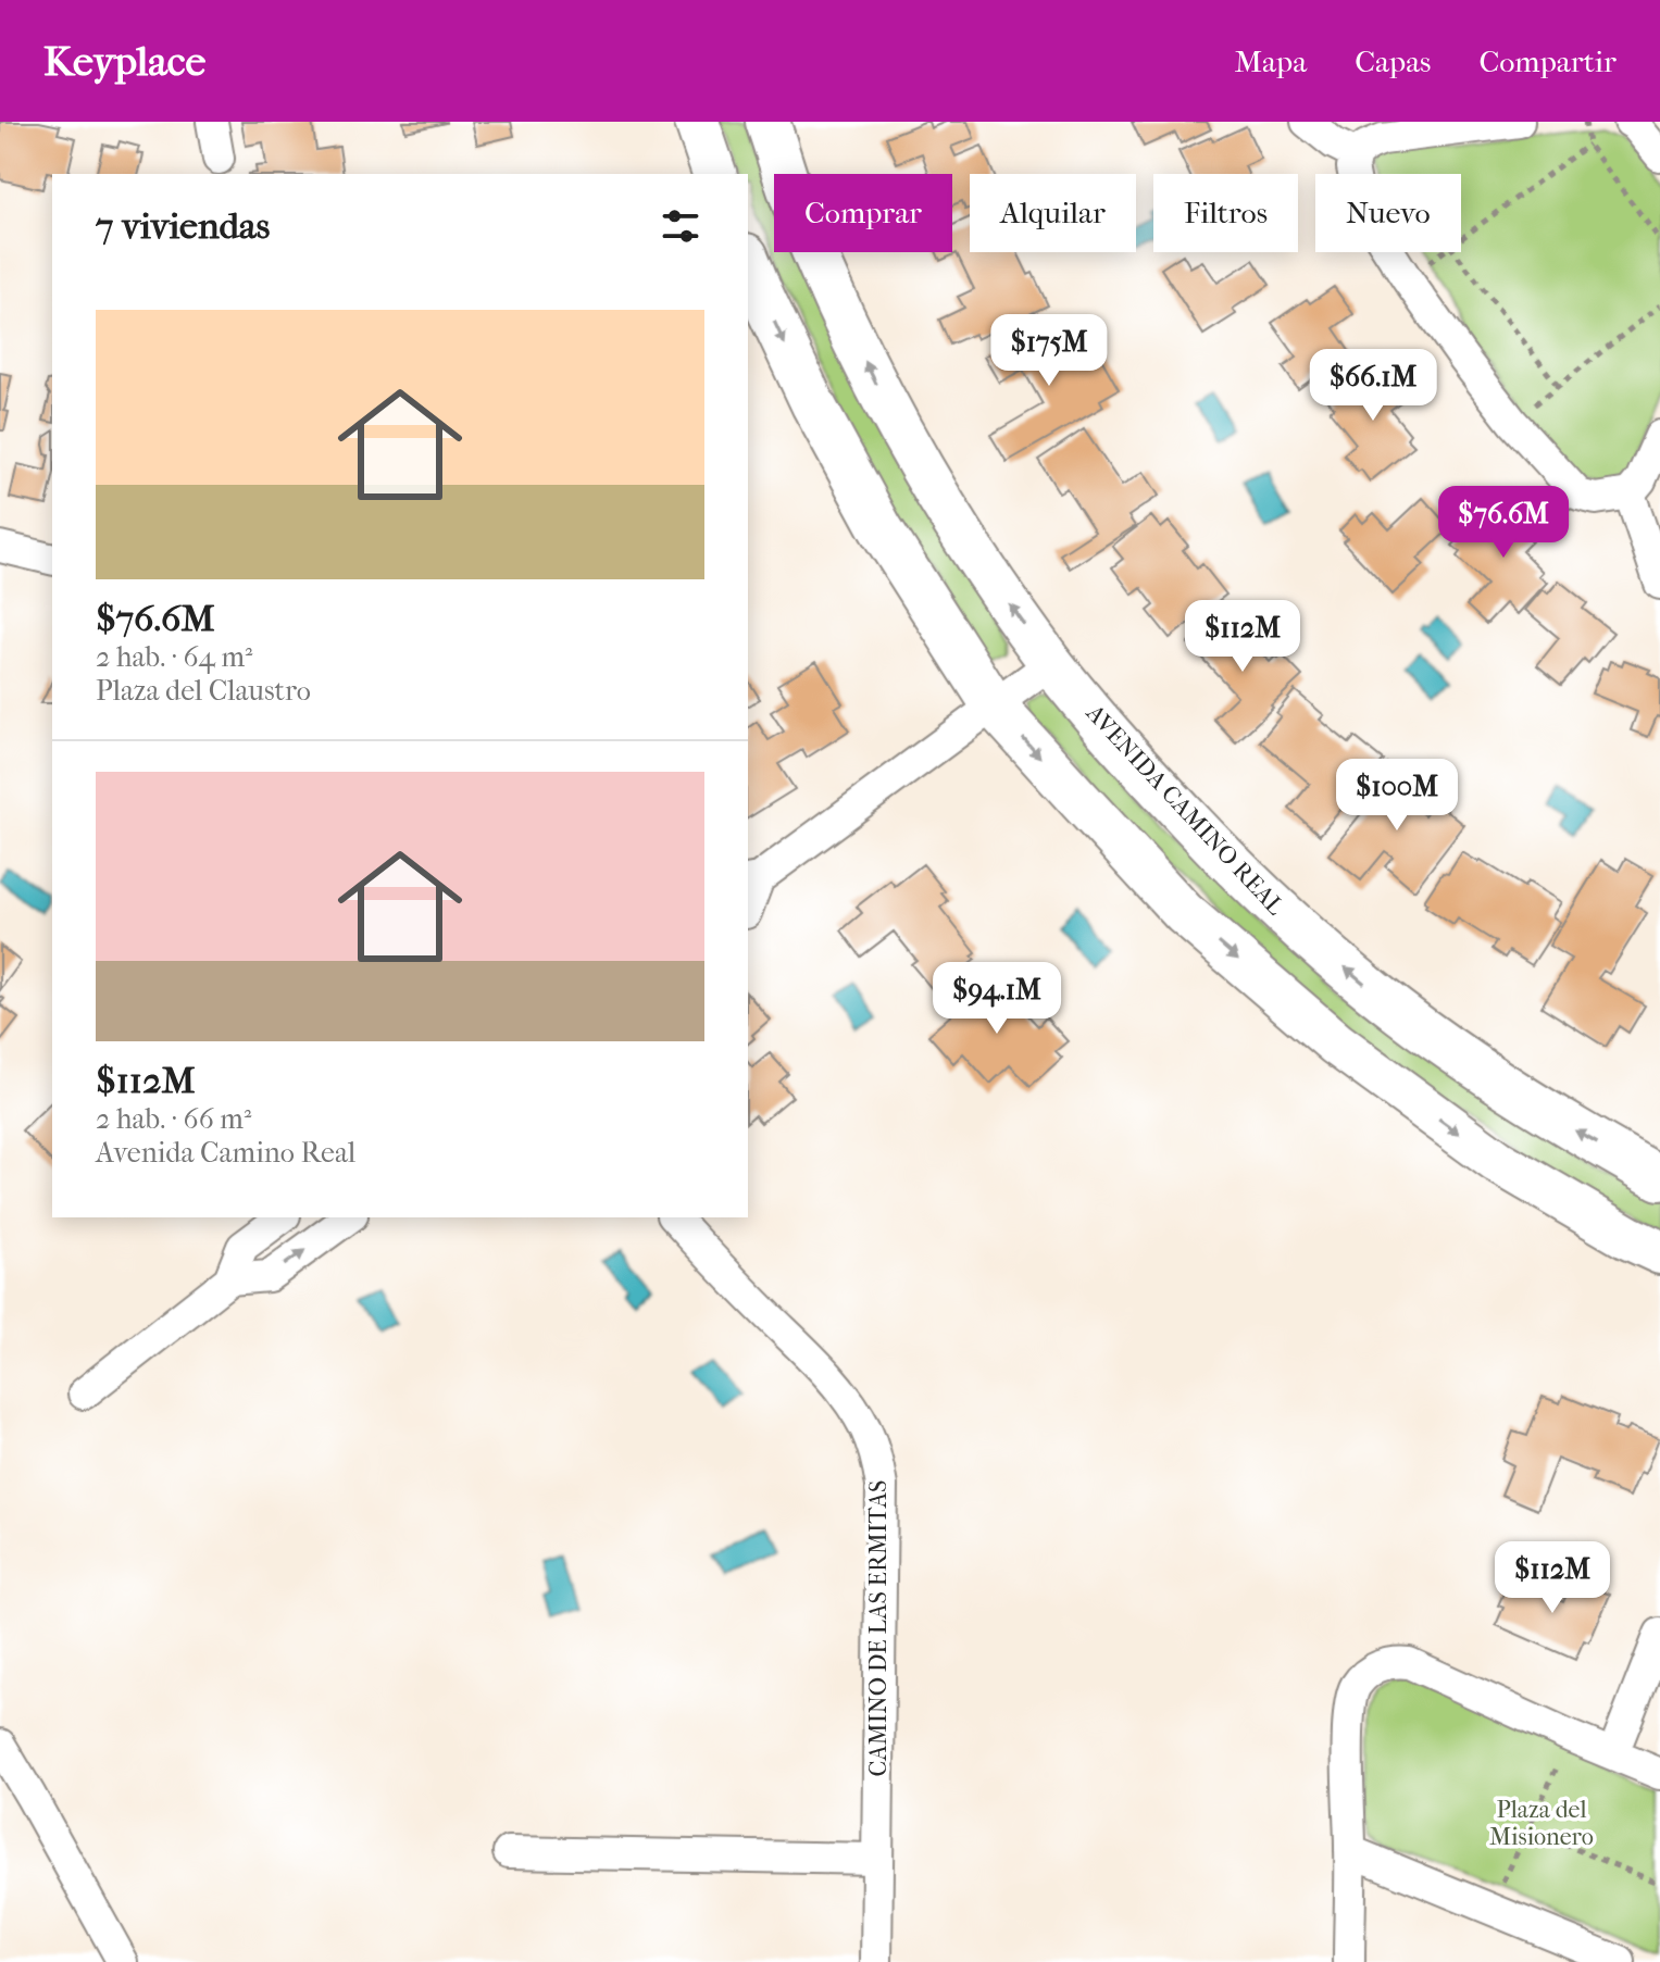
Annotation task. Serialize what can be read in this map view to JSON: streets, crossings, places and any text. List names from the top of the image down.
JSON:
{
  "streets": {
    "main road": ["AVENIDA CAMINO REAL"],
    "street": ["CAMINO DE LAS ERMITAS"]
  },
  "parks": ["Plaza del Misionero"],
  "page": {
    "header": "Keyplace",
    "nav": ["Mapa", "Capas", "Compartir"],
    "chip": [
      "Comprar",
      "Alquilar",
      "Filtros",
      "Nuevo"
    ],
    "heading": "7 viviendas",
    "list": [
      {
        "name": "$76.6M",
        "note": "2 hab. · 64 m² · Plaza del Claustro"
      },
      {
        "name": "$112M",
        "note": "2 hab. · 66 m² · Avenida Camino Real"
      }
    ],
    "price": [
      "$175M",
      "$66.1M",
      "$76.6M",
      "$112M",
      "$100M",
      "$94.1M",
      "$112M"
    ]
  }
}
